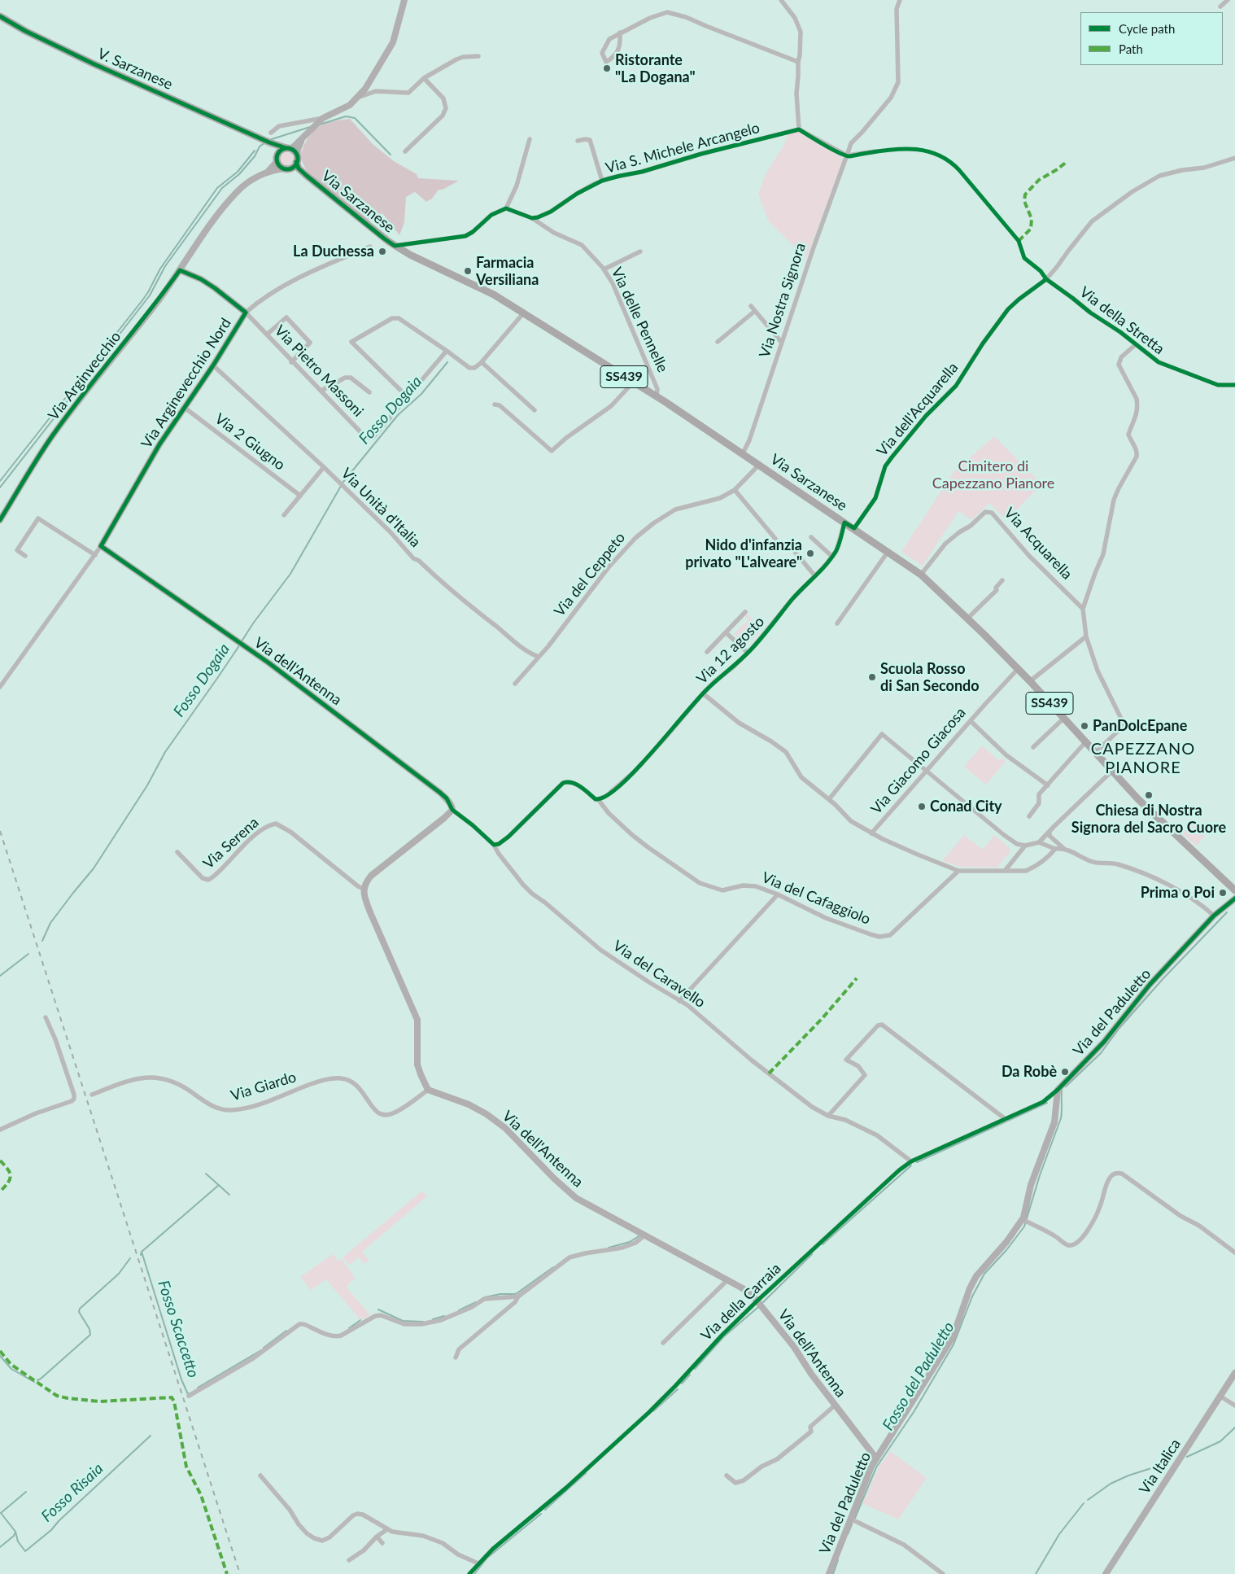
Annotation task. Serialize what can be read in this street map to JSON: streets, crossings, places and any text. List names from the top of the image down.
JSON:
{
  "streets": {
    "main road": ["V. Sarzanese", "Via Sarzanese", "SS439"],
    "street": [
      "Via S. Michele Arcangelo",
      "Via Nostra Signora",
      "Via delle Pennelle",
      "Via della Stretta",
      "Via Pietro Massoni",
      "Via Arginvecchio",
      "Via Arginevecchio Nord",
      "Via dell'Acquarella",
      "Via 2 Giugno",
      "Via Unità d'Italia",
      "Via Acquarella",
      "Via del Ceppeto",
      "Via 12 agosto",
      "Via dell'Antenna",
      "Via Giacomo Giacosa",
      "Via Serena",
      "Via del Cafaggiolo",
      "Via del Caravello",
      "Via del Paduletto",
      "Via Giardo",
      "Via della Carraia",
      "Via Italica"
    ]
  },
  "crossings": [
    ["V. Sarzanese", "Via Sarzanese"],
    ["V. Sarzanese", "SS439"],
    ["Via S. Michele Arcangelo", "Via delle Pennelle"],
    ["Via Sarzanese", "Via Nostra Signora"],
    ["Via Sarzanese", "Via delle Pennelle"],
    ["Via Sarzanese", "SS439"],
    ["Via Sarzanese", "Via dell'Acquarella"],
    ["Via Sarzanese", "Via Acquarella"],
    ["Via Sarzanese", "Via del Ceppeto"],
    ["Via Sarzanese", "Via 12 agosto"],
    ["Via Sarzanese", "Via Giacomo Giacosa"],
    ["Via della Stretta", "Via dell'Acquarella"],
    ["Via della Stretta", "Via Acquarella"],
    ["Via Pietro Massoni", "Via Arginevecchio Nord"],
    ["Via Arginevecchio Nord", "Via 2 Giugno"],
    ["Via Arginevecchio Nord", "Via Unità d'Italia"],
    ["Via Arginevecchio Nord", "Via dell'Antenna"],
    ["Via Unità d'Italia", "Via del Ceppeto"],
    ["Via 12 agosto", "Via del Cafaggiolo"],
    ["Via dell'Antenna", "Via del Caravello"],
    ["Via dell'Antenna", "Via del Paduletto"],
    ["Via dell'Antenna", "Via Giardo"],
    ["Via dell'Antenna", "Via della Carraia"],
    ["Via del Cafaggiolo", "Via del Caravello"],
    ["Via del Caravello", "Via della Carraia"],
    ["Via del Paduletto", "Via della Carraia"]
  ],
  "districts": ["CAPEZZANO PIANORE"],
  "water": [
    "Fosso Dogaia",
    "Fosso Scaccetto",
    "Fosso del Paduletto",
    "Fosso Risaia"
  ],
  "parks": ["Cimitero di Capezzano Pianore"],
  "places": [
    "Ristorante \"La Dogana\"",
    "La Duchessa",
    "Farmacia Versiliana",
    "Nido d'infanzia privato \"L'alveare\"",
    "Scuola Rosso di San Secondo",
    "PanDolcEpane",
    "Chiesa di Nostra Signora del Sacro Cuore",
    "Conad City",
    "Prima o Poi",
    "Da Robè"
  ],
  "legend": ["Cycle path", "Path"]
}
